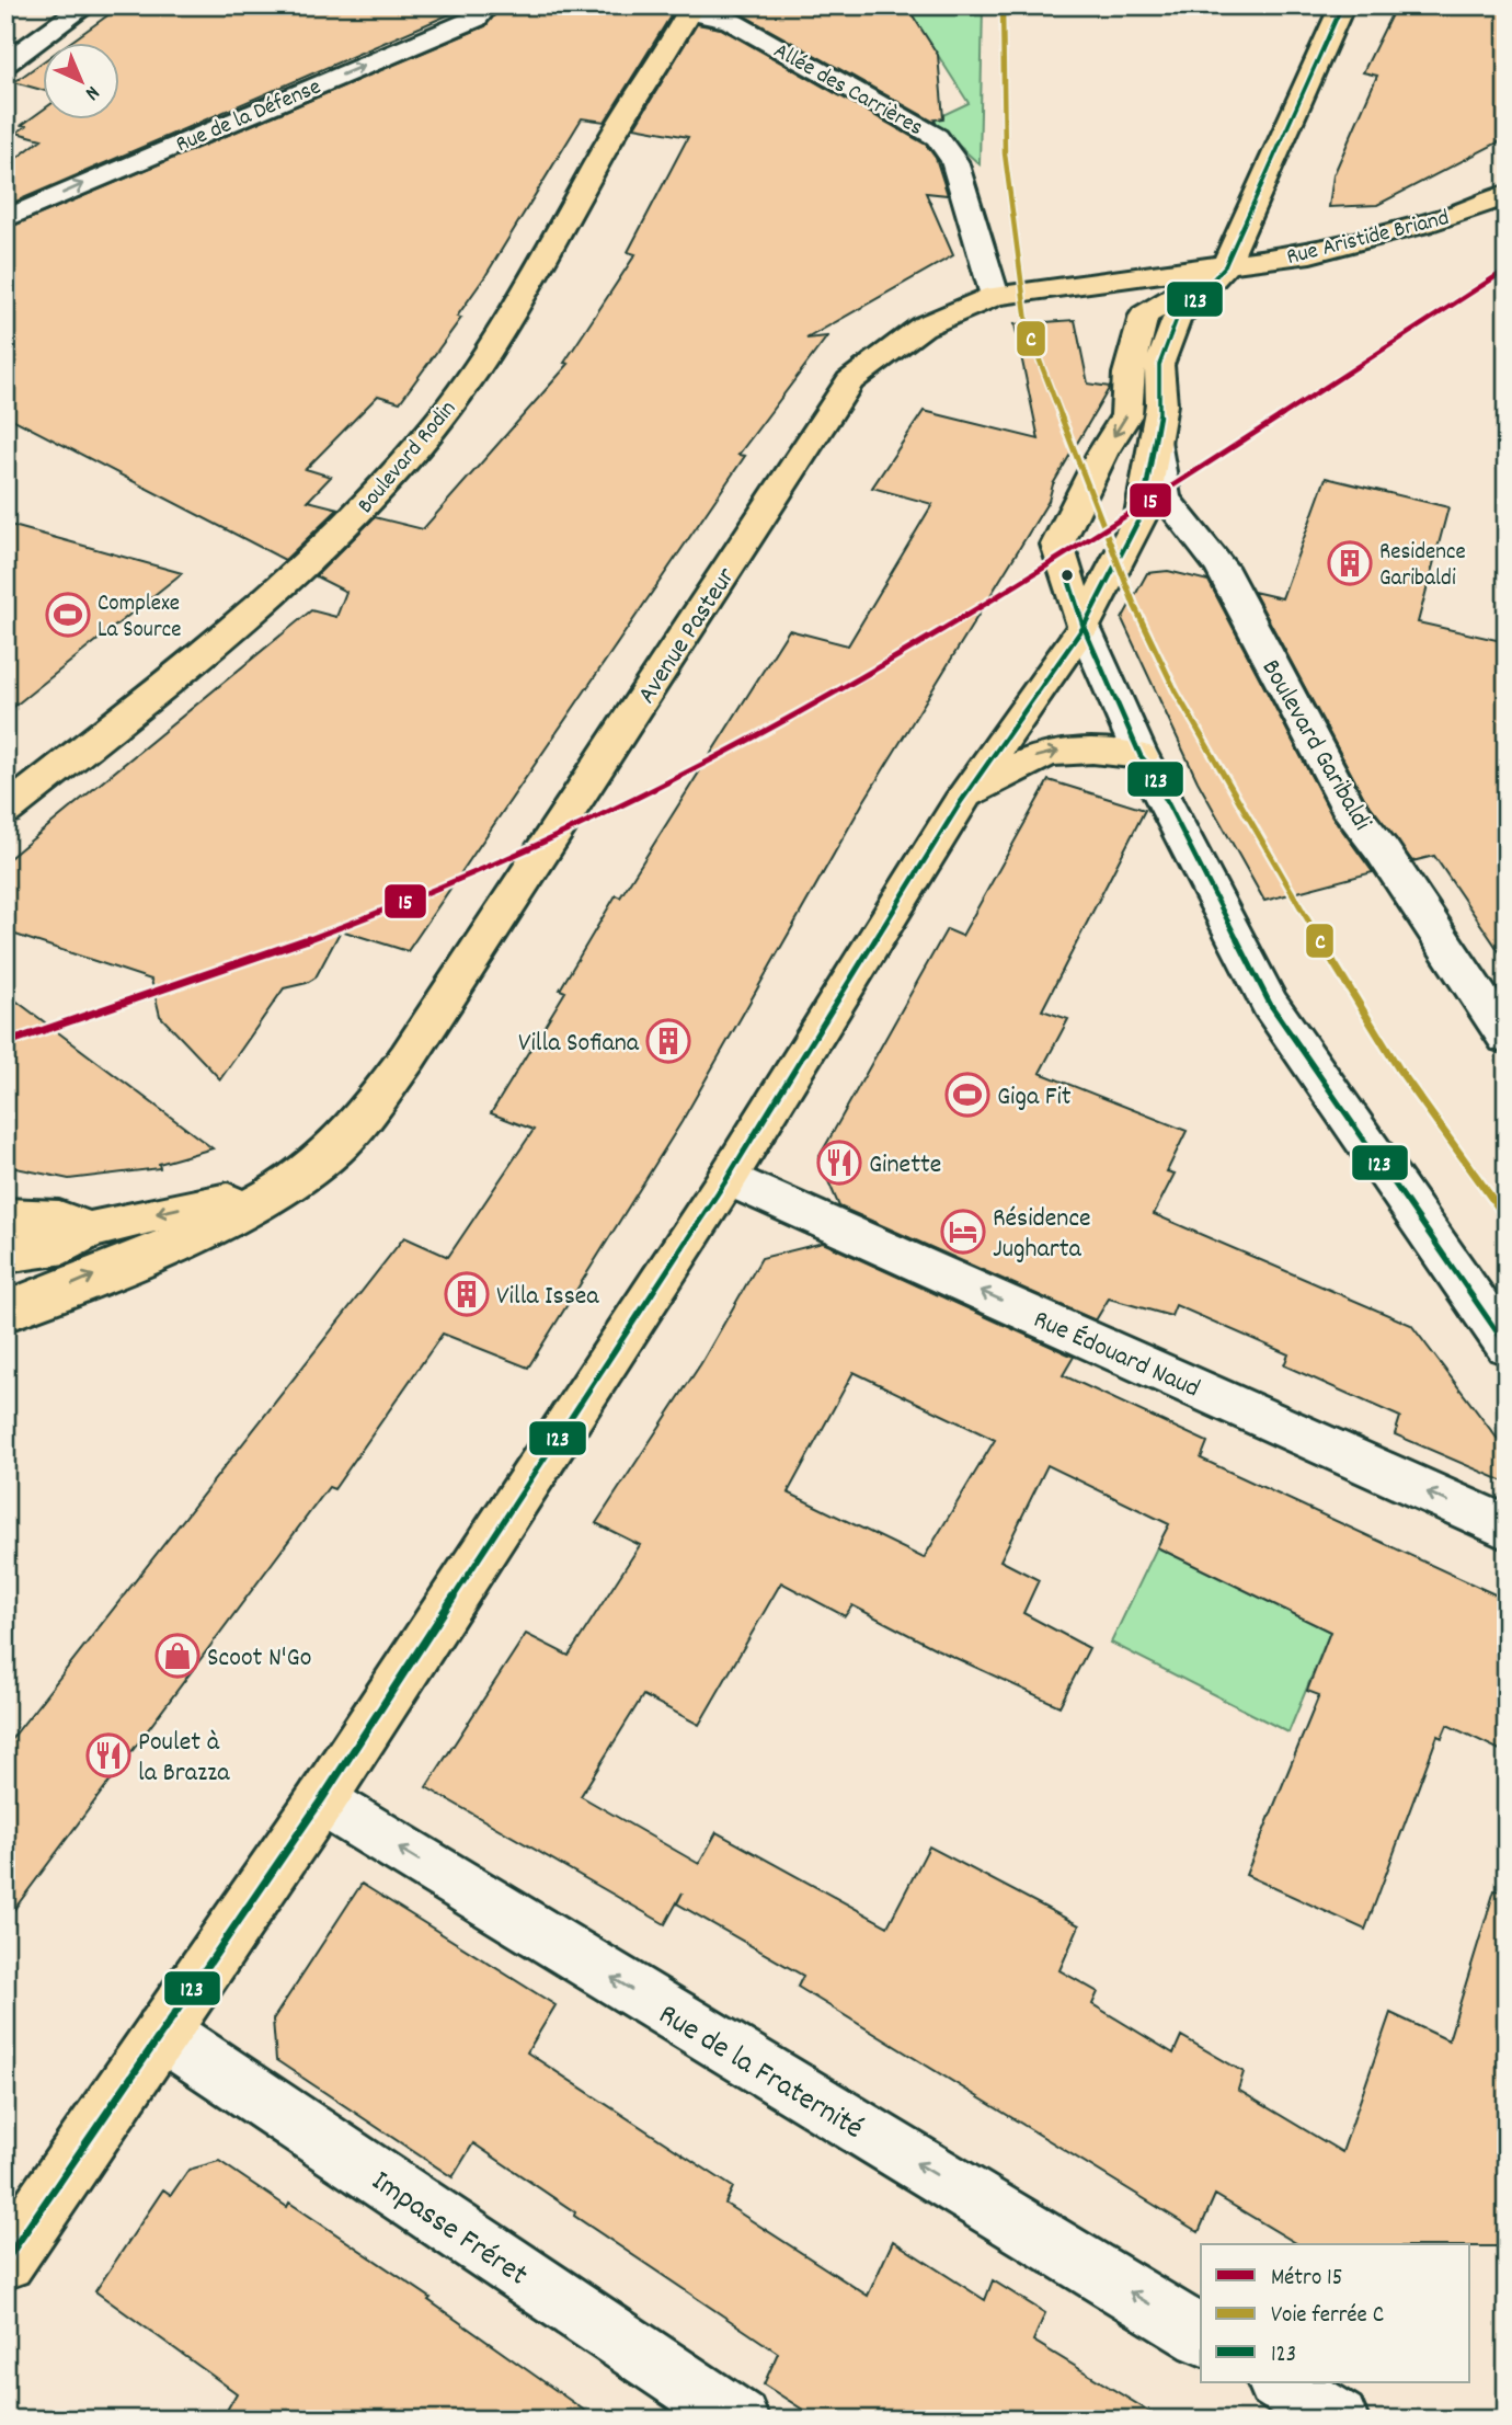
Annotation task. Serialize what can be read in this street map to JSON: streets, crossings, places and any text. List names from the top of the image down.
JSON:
{
  "streets": {
    "main road": ["Rue Aristide Briand", "Boulevard Rodin", "Avenue Pasteur"],
    "street": [
      "Allée des Carrières",
      "Rue de la Défense",
      "Boulevard Garibaldi",
      "Rue Édouard Naud",
      "Rue de la Fraternité",
      "Impasse Fréret"
    ]
  },
  "crossings": [
    ["Allée des Carrières", "Boulevard Rodin"],
    ["Allée des Carrières", "Avenue Pasteur"],
    ["Rue Aristide Briand", "Avenue Pasteur"]
  ],
  "one_way": ["Rue de la Défense", "Rue Édouard Naud", "Rue de la Fraternité"],
  "places": {
    "building": ["Residence Garibaldi", "Villa Sofiana", "Villa Issea"],
    "sports": ["Complexe La Source", "Giga Fit"],
    "restaurant": ["Ginette", "Poulet à la Brazza"],
    "hotel": ["Résidence Jugharta"],
    "shop": ["Scoot N'Go"]
  },
  "lines": ["rail line C", "transit line 123", "metro line 15"],
  "legend": ["Métro 15", "Voie ferrée C", "123"],
  "north": "bottom right"
}
